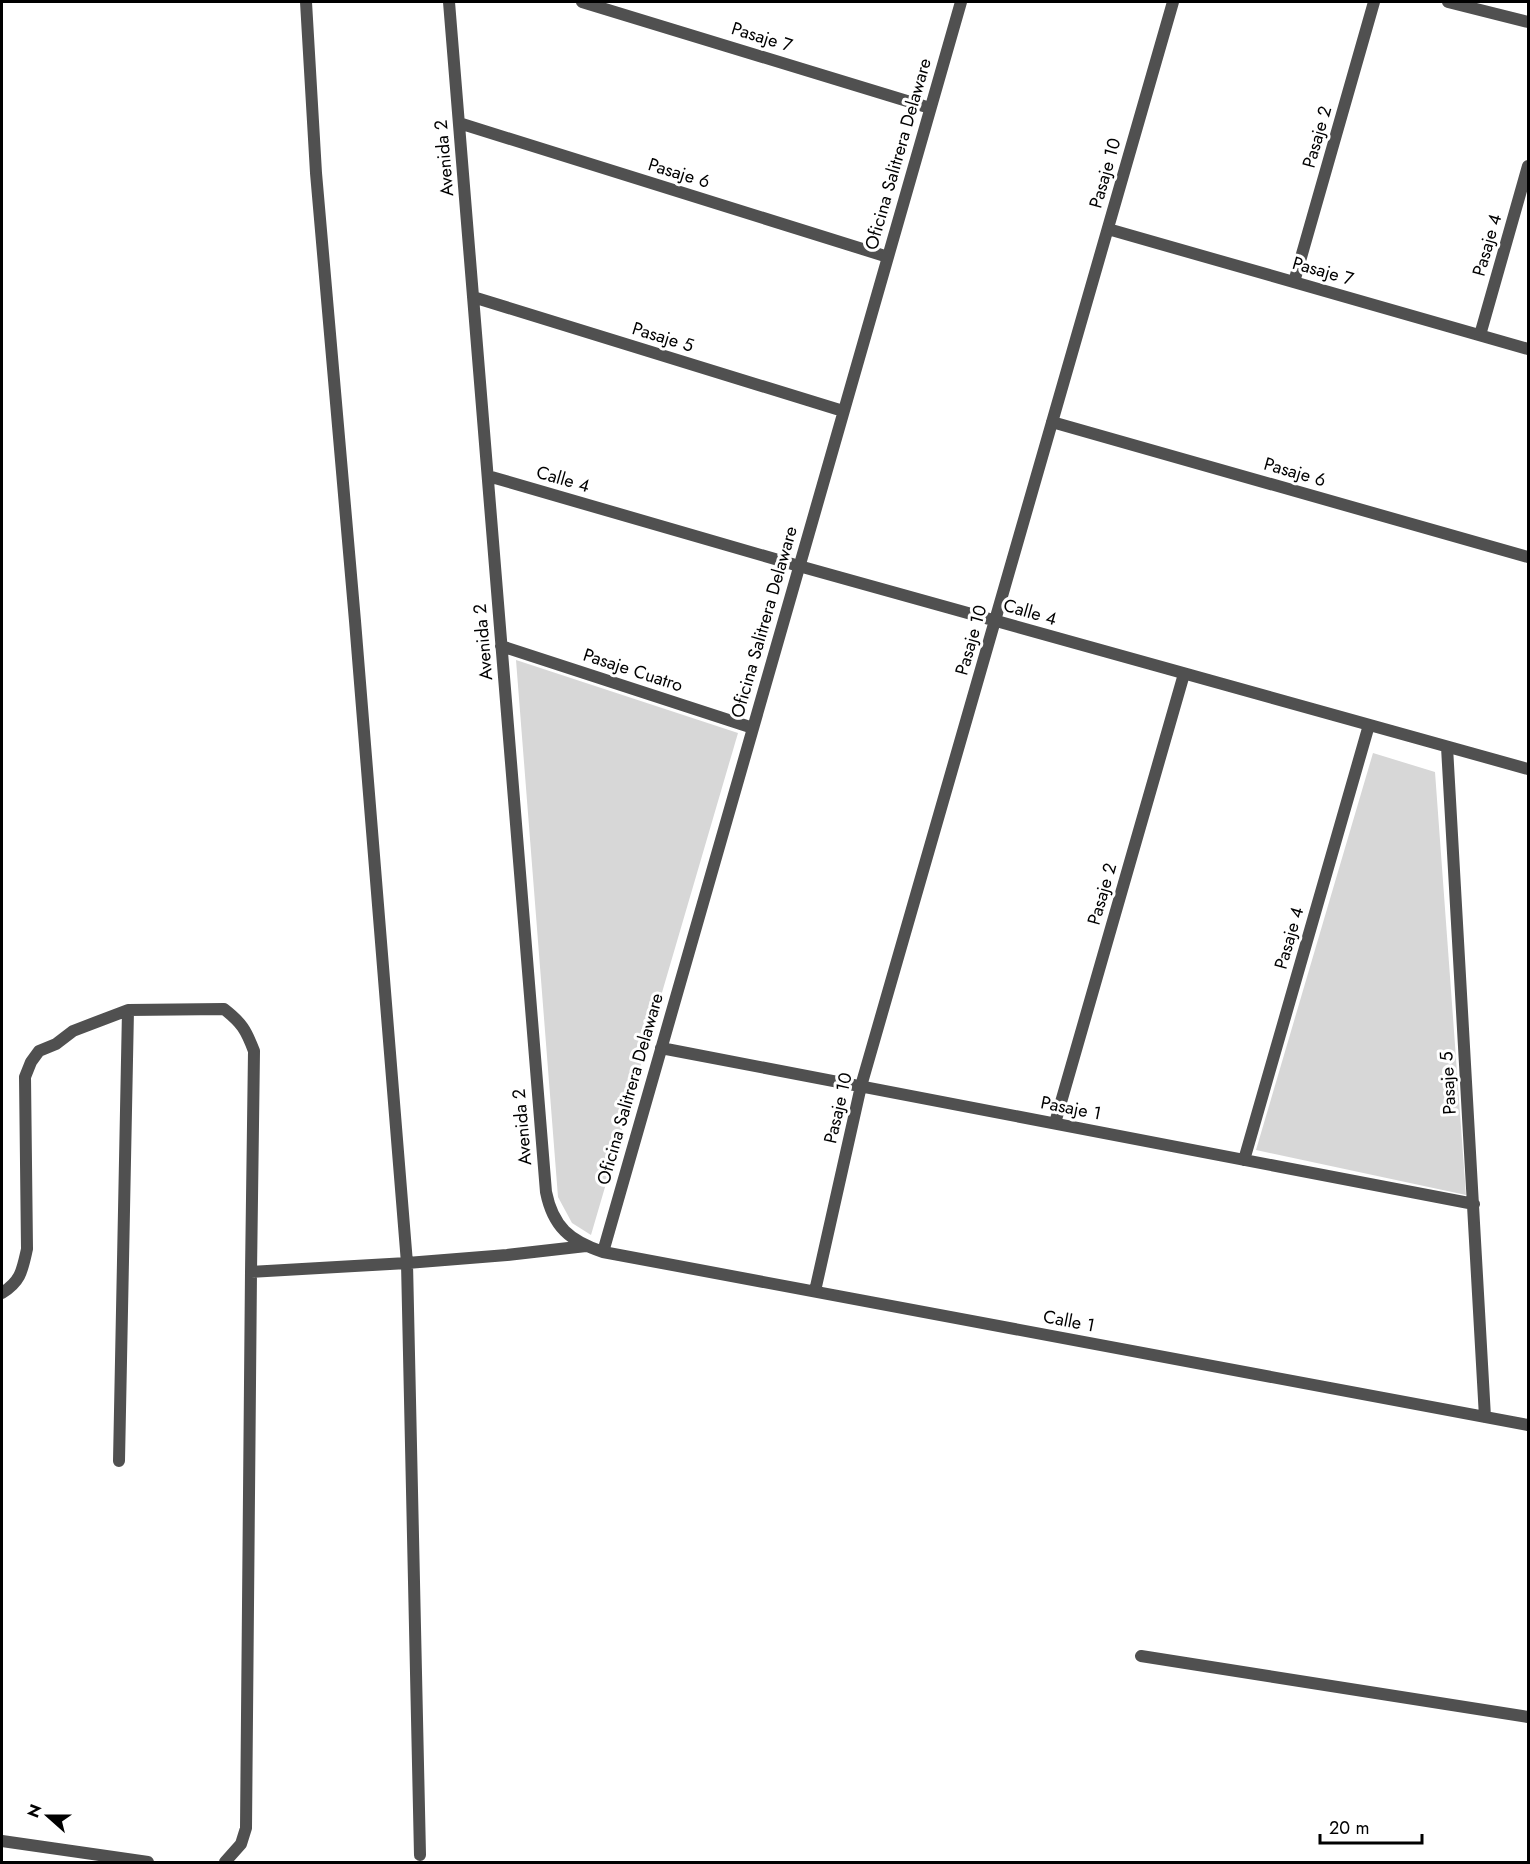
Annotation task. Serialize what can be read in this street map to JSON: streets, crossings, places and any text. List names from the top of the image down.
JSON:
{
  "streets": {
    "street": [
      "Pasaje 7",
      "Pasaje 2",
      "Oficina Salitrera Delaware",
      "Avenida 2",
      "Pasaje 6",
      "Pasaje 10",
      "Pasaje 4",
      "Pasaje 5",
      "Calle 4",
      "Pasaje Cuatro",
      "Pasaje 1",
      "Calle 1"
    ]
  },
  "crossings": [
    ["Pasaje 7", "Pasaje 2"],
    ["Pasaje 7", "Oficina Salitrera Delaware"],
    ["Pasaje 7", "Pasaje 10"],
    ["Pasaje 7", "Pasaje 4"],
    ["Pasaje 2", "Calle 4"],
    ["Pasaje 2", "Pasaje 1"],
    ["Oficina Salitrera Delaware", "Avenida 2"],
    ["Oficina Salitrera Delaware", "Pasaje 6"],
    ["Oficina Salitrera Delaware", "Pasaje 5"],
    ["Oficina Salitrera Delaware", "Calle 4"],
    ["Oficina Salitrera Delaware", "Pasaje Cuatro"],
    ["Oficina Salitrera Delaware", "Pasaje 1"],
    ["Oficina Salitrera Delaware", "Calle 1"],
    ["Avenida 2", "Pasaje 6"],
    ["Avenida 2", "Pasaje 5"],
    ["Avenida 2", "Calle 4"],
    ["Avenida 2", "Pasaje Cuatro"],
    ["Avenida 2", "Calle 1"],
    ["Pasaje 6", "Pasaje 10"],
    ["Pasaje 10", "Calle 4"],
    ["Pasaje 10", "Pasaje 1"],
    ["Pasaje 10", "Calle 1"],
    ["Pasaje 4", "Calle 4"],
    ["Pasaje 4", "Pasaje 1"],
    ["Pasaje 5", "Calle 4"],
    ["Pasaje 5", "Pasaje 1"],
    ["Pasaje 5", "Calle 1"]
  ],
  "scale_bar": "20 m",
  "north": "left"
}
